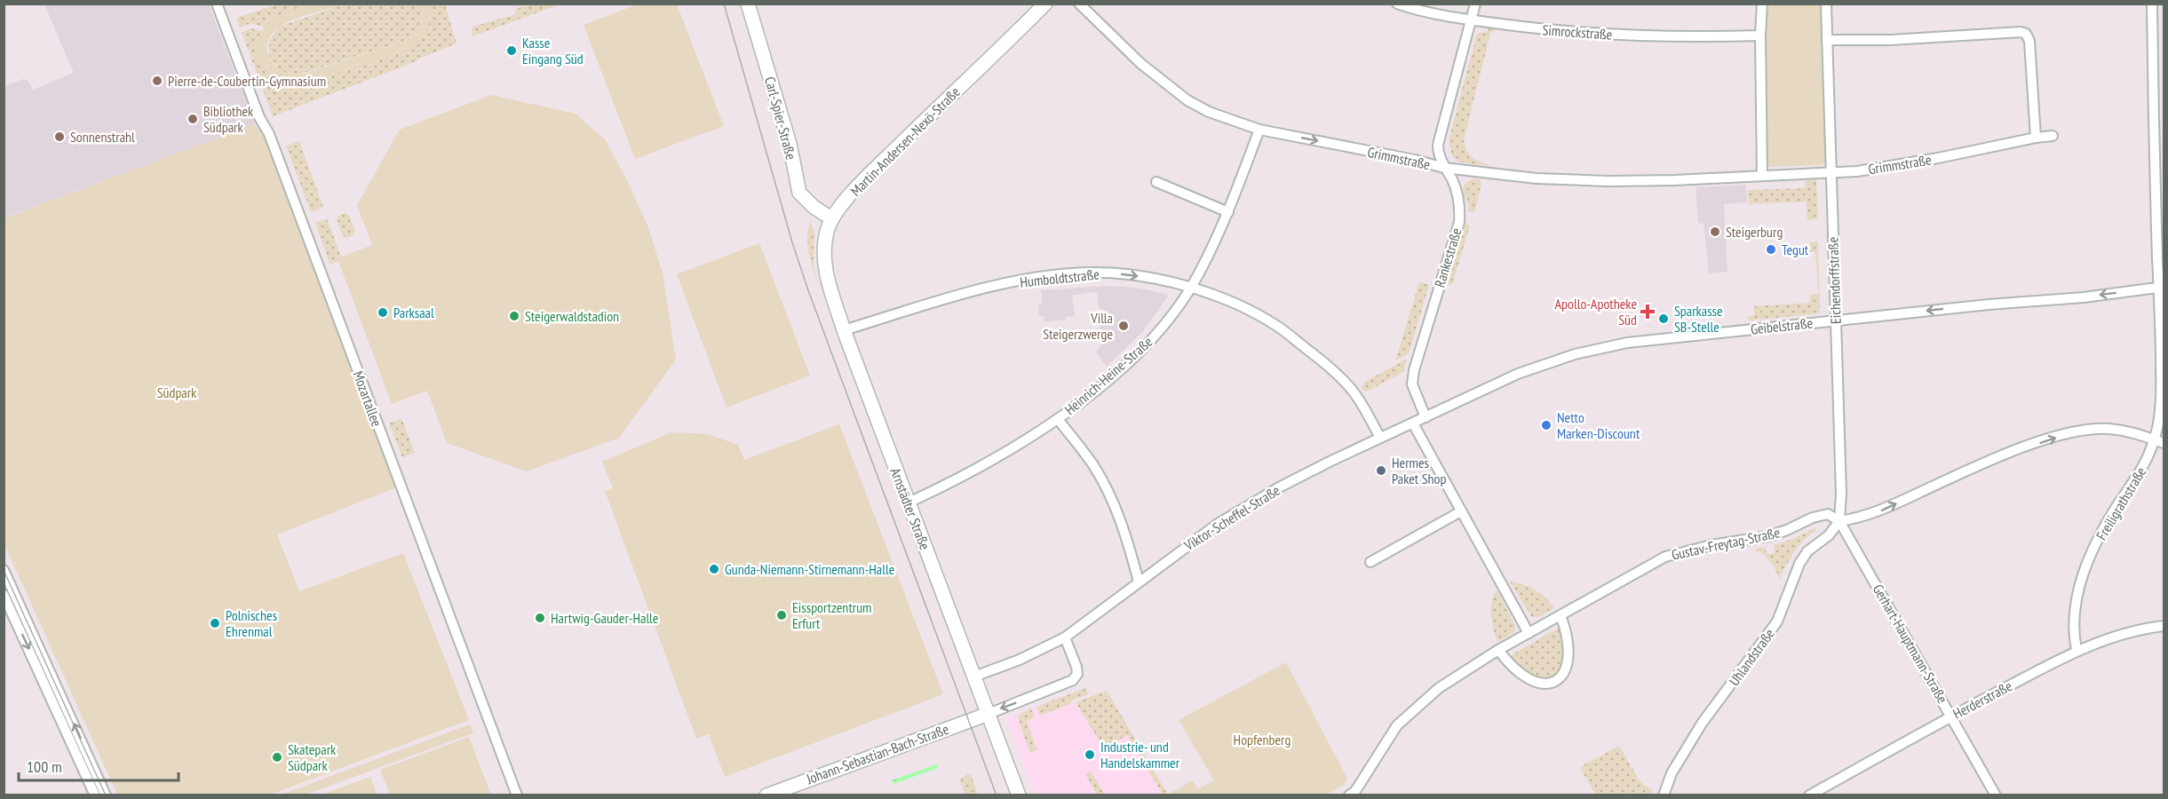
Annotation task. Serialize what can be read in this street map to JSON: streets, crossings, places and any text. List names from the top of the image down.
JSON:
{
  "streets": {
    "main road": [
      "Carl-Spier-Straße",
      "Martin-Andersen-Nexö-Straße",
      "Arnstädter Straße",
      "Johann-Sebastian-Bach-Straße"
    ],
    "street": [
      "Simrockstraße",
      "Grimmstraße",
      "Rankestraße",
      "Humboldtstraße",
      "Eichendorffstraße",
      "Geibelstraße",
      "Heinrich-Heine-Straße",
      "Mozartallee",
      "Freiligrathstraße",
      "Viktor-Scheffel-Straße",
      "Gustav-Freytag-Straße",
      "Gerhart-Hauptmann-Straße",
      "Uhlandstraße",
      "Herderstraße"
    ]
  },
  "crossings": [
    ["Simrockstraße", "Rankestraße"],
    ["Carl-Spier-Straße", "Martin-Andersen-Nexö-Straße"],
    ["Carl-Spier-Straße", "Arnstädter Straße"],
    ["Martin-Andersen-Nexö-Straße", "Arnstädter Straße"],
    ["Grimmstraße", "Rankestraße"],
    ["Grimmstraße", "Eichendorffstraße"],
    ["Grimmstraße", "Heinrich-Heine-Straße"],
    ["Rankestraße", "Geibelstraße"],
    ["Humboldtstraße", "Heinrich-Heine-Straße"],
    ["Humboldtstraße", "Arnstädter Straße"],
    ["Humboldtstraße", "Viktor-Scheffel-Straße"],
    ["Eichendorffstraße", "Geibelstraße"],
    ["Eichendorffstraße", "Gustav-Freytag-Straße"],
    ["Eichendorffstraße", "Gerhart-Hauptmann-Straße"],
    ["Eichendorffstraße", "Uhlandstraße"],
    ["Geibelstraße", "Freiligrathstraße"],
    ["Geibelstraße", "Viktor-Scheffel-Straße"],
    ["Heinrich-Heine-Straße", "Arnstädter Straße"],
    ["Freiligrathstraße", "Gustav-Freytag-Straße"],
    ["Freiligrathstraße", "Herderstraße"],
    ["Arnstädter Straße", "Viktor-Scheffel-Straße"],
    ["Arnstädter Straße", "Johann-Sebastian-Bach-Straße"],
    ["Gustav-Freytag-Straße", "Gerhart-Hauptmann-Straße"],
    ["Gustav-Freytag-Straße", "Uhlandstraße"],
    ["Gerhart-Hauptmann-Straße", "Uhlandstraße"],
    ["Gerhart-Hauptmann-Straße", "Herderstraße"]
  ],
  "one_way": ["Humboldtstraße", "Geibelstraße", "Gustav-Freytag-Straße"],
  "parks": ["Südpark", "Hopfenberg"],
  "places": {
    "other": [
      "Kasse Eingang Süd",
      "Pierre-de-Coubertin-Gymnasium",
      "Bibliothek Südpark",
      "Sonnenstrahl",
      "Steigerburg",
      "Tegut",
      "Parksaal",
      "Steigerwaldstadion",
      "Sparkasse SB-Stelle",
      "Villa Steigerzwerge",
      "Netto Marken-Discount",
      "Hermes Paket Shop",
      "Gunda-Niemann-Stirnemann-Halle",
      "Eissportzentrum Erfurt",
      "Hartwig-Gauder-Halle",
      "Polnisches Ehrenmal",
      "Industrie- und Handelskammer",
      "Skatepark Südpark"
    ],
    "health": ["Apollo-Apotheke Süd"]
  },
  "scale_bar": "100 m"
}
